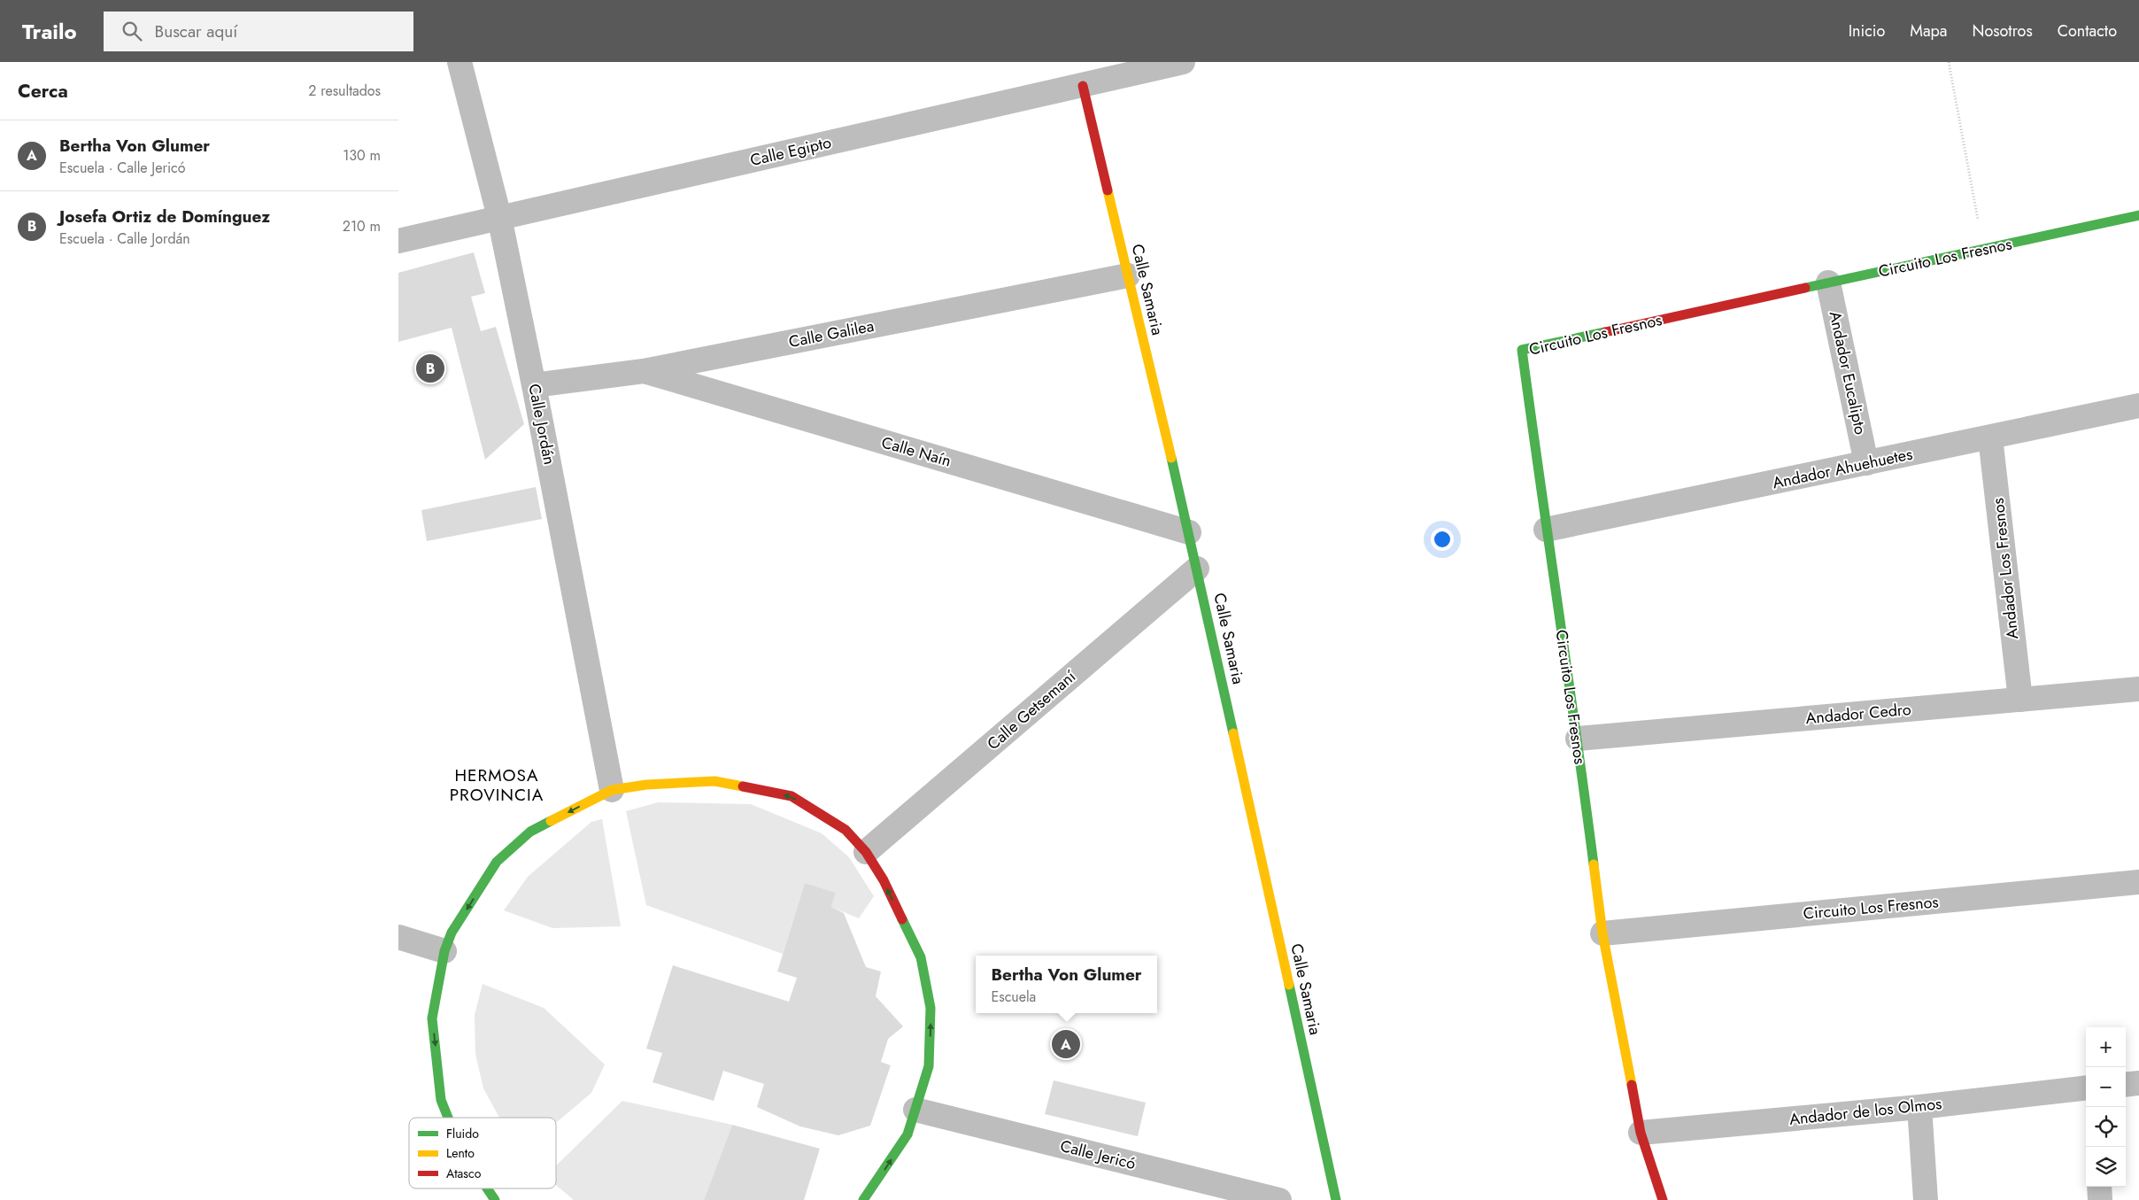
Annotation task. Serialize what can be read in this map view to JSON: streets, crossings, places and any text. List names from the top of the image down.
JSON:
{
  "streets": {
    "street": [
      "Calle Egipto",
      "Circuito Los Fresnos",
      "Calle Samaria",
      "Calle Galilea",
      "Andador Eucalipto",
      "Calle Jordán",
      "Calle Naín",
      "Andador Ahuehuetes",
      "Andador Los Fresnos",
      "Calle Getsemaní",
      "Andador Cedro",
      "Andador de los Olmos",
      "Calle Jericó"
    ]
  },
  "crossings": [
    ["Calle Egipto", "Calle Samaria"],
    ["Calle Egipto", "Calle Jordán"],
    ["Circuito Los Fresnos", "Andador Eucalipto"],
    ["Circuito Los Fresnos", "Andador Ahuehuetes"],
    ["Circuito Los Fresnos", "Andador Cedro"],
    ["Circuito Los Fresnos", "Andador de los Olmos"],
    ["Calle Samaria", "Calle Galilea"],
    ["Calle Samaria", "Calle Naín"],
    ["Calle Samaria", "Calle Getsemaní"],
    ["Calle Galilea", "Calle Jordán"],
    ["Calle Galilea", "Calle Naín"],
    ["Andador Eucalipto", "Andador Ahuehuetes"],
    ["Andador Ahuehuetes", "Andador Los Fresnos"],
    ["Andador Los Fresnos", "Andador Cedro"]
  ],
  "districts": ["HERMOSA PROVINCIA"],
  "legend": ["Fluido", "Lento", "Atasco"],
  "page": {
    "header": "Trailo",
    "search": "Buscar aquí",
    "nav": [
      "Inicio",
      "Mapa",
      "Nosotros",
      "Contacto"
    ],
    "heading": ["Cerca", "2 resultados"],
    "list": [
      {
        "mark": "A",
        "name": "Bertha Von Glumer",
        "note": "Escuela · Calle Jericó",
        "value": "130 m"
      },
      {
        "mark": "B",
        "name": "Josefa Ortiz de Domínguez",
        "note": "Escuela · Calle Jordán",
        "value": "210 m"
      }
    ],
    "pins": ["B", "A"],
    "popup": ["Bertha Von Glumer", "Escuela"],
    "map_buttons": ["+", "−"]
  }
}
